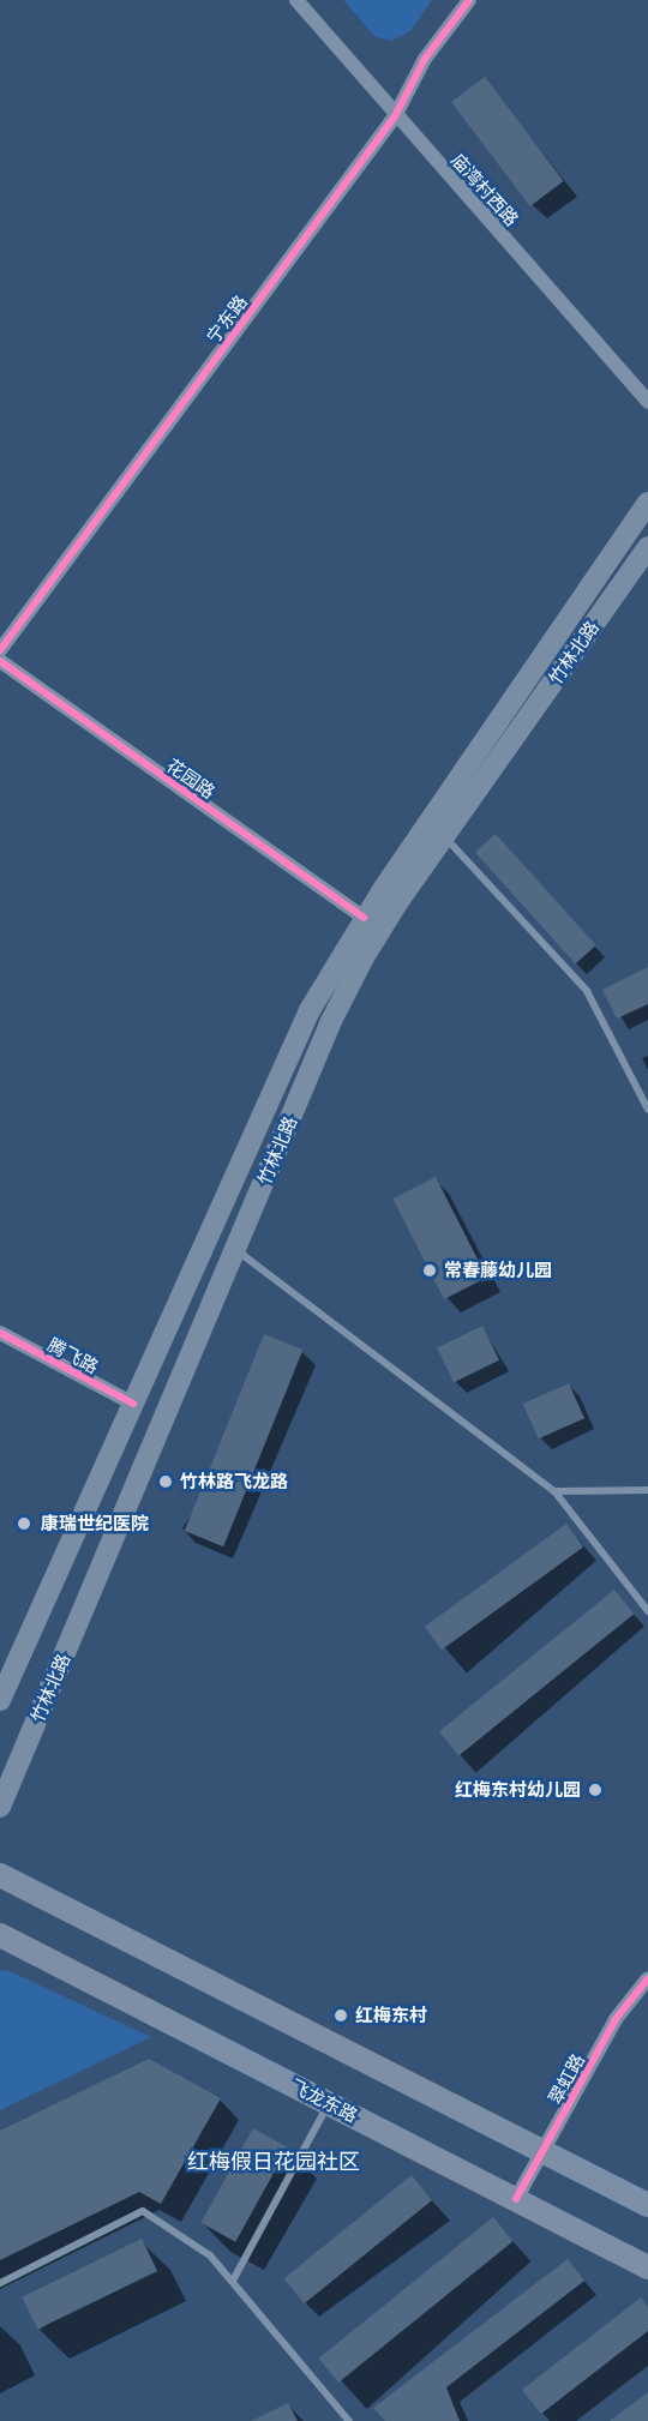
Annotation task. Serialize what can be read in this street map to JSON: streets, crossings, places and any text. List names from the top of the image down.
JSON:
{
  "streets": {
    "main road": ["竹林北路", "飞龙东路"],
    "street": [
      "庙湾村西路",
      "宁东路",
      "花园路",
      "腾飞路",
      "翠虹路"
    ]
  },
  "crossings": [
    ["庙湾村西路", "宁东路"],
    ["竹林北路", "花园路"],
    ["竹林北路", "腾飞路"],
    ["翠虹路", "飞龙东路"]
  ],
  "districts": ["红梅假日花园社区"],
  "places": [
    "常春藤幼儿园",
    "竹林路飞龙路",
    "康瑞世纪医院",
    "红梅东村幼儿园",
    "红梅东村"
  ]
}
